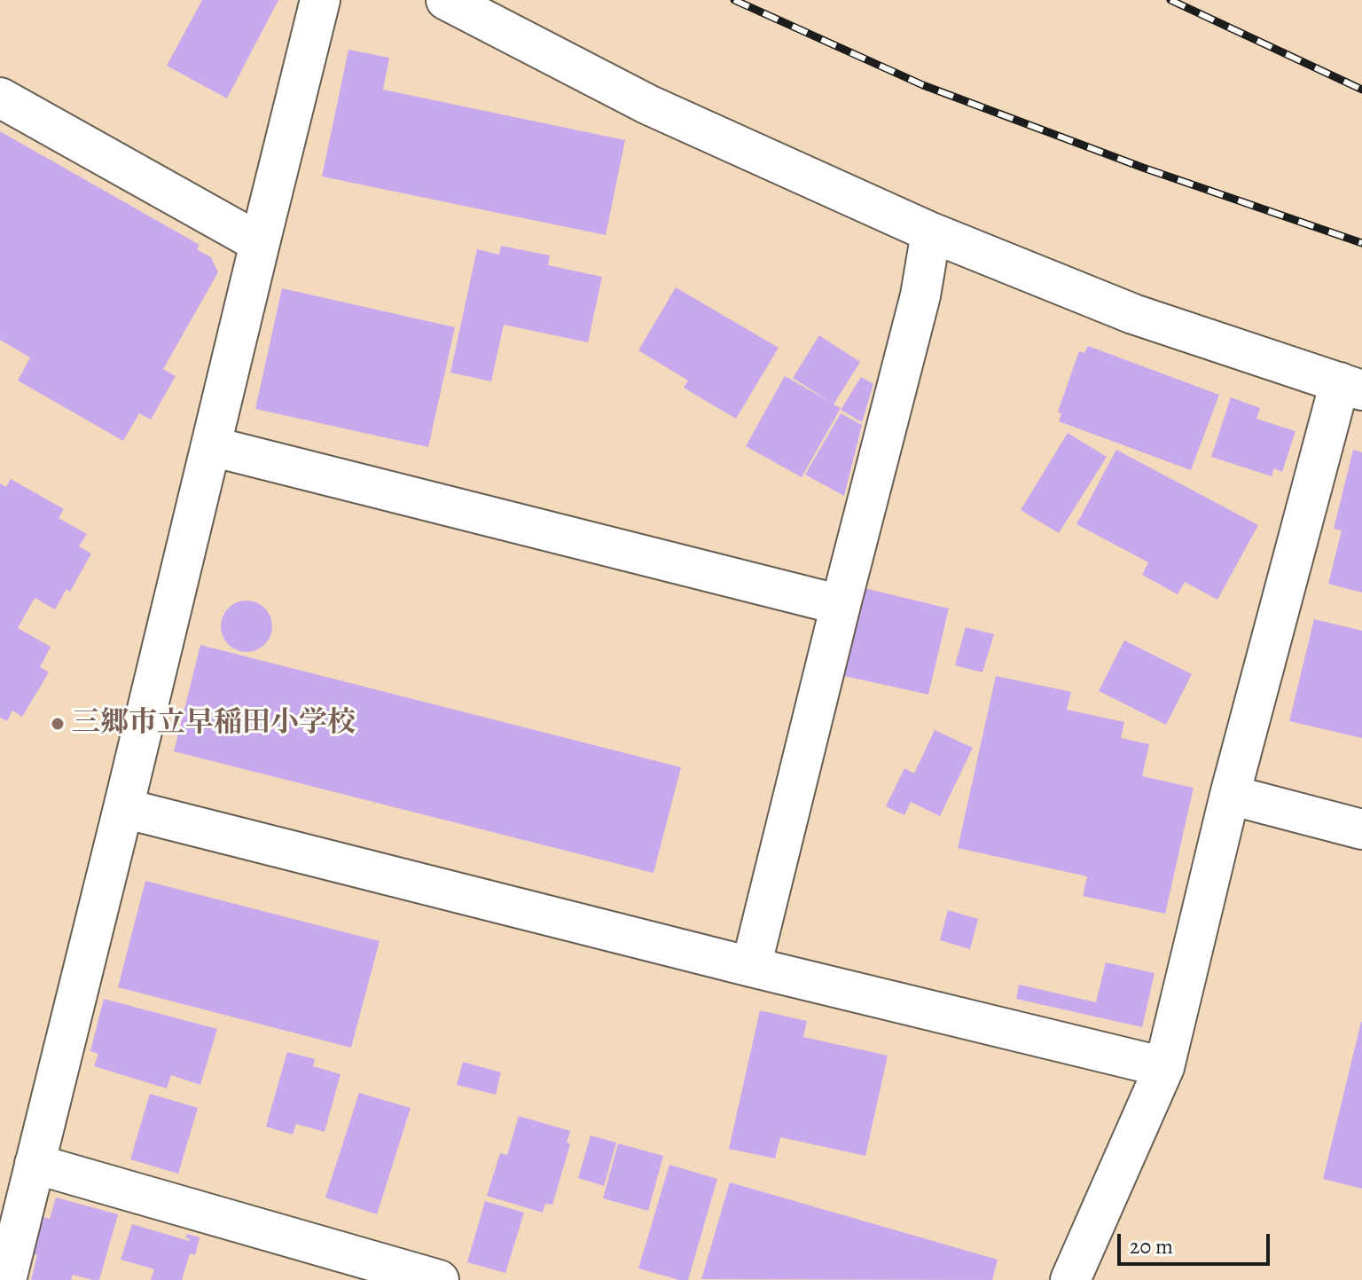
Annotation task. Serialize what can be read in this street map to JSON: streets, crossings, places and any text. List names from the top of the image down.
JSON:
{
  "places": ["三郷市立早稲田小学校"],
  "scale_bar": "20 m"
}
